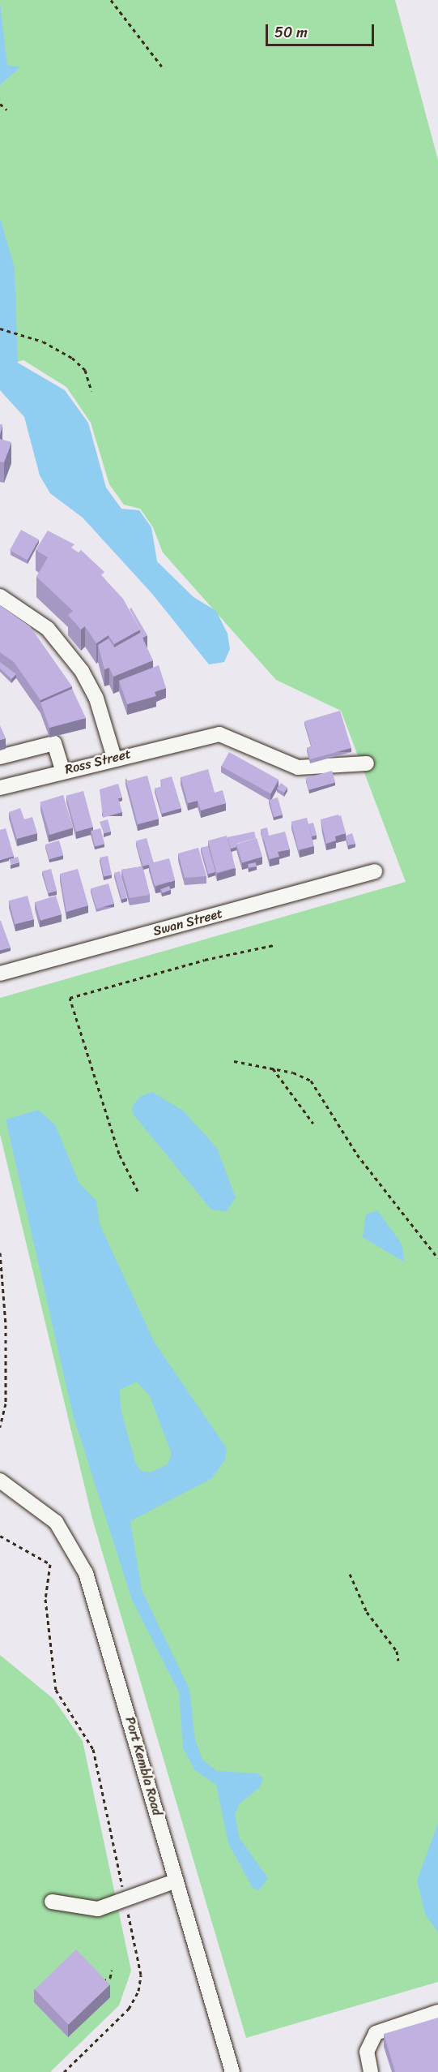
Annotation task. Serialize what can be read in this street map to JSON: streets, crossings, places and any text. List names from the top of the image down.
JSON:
{
  "streets": {
    "street": ["Ross Street", "Swan Street", "Port Kembla Road"]
  },
  "scale_bar": "50 m"
}
